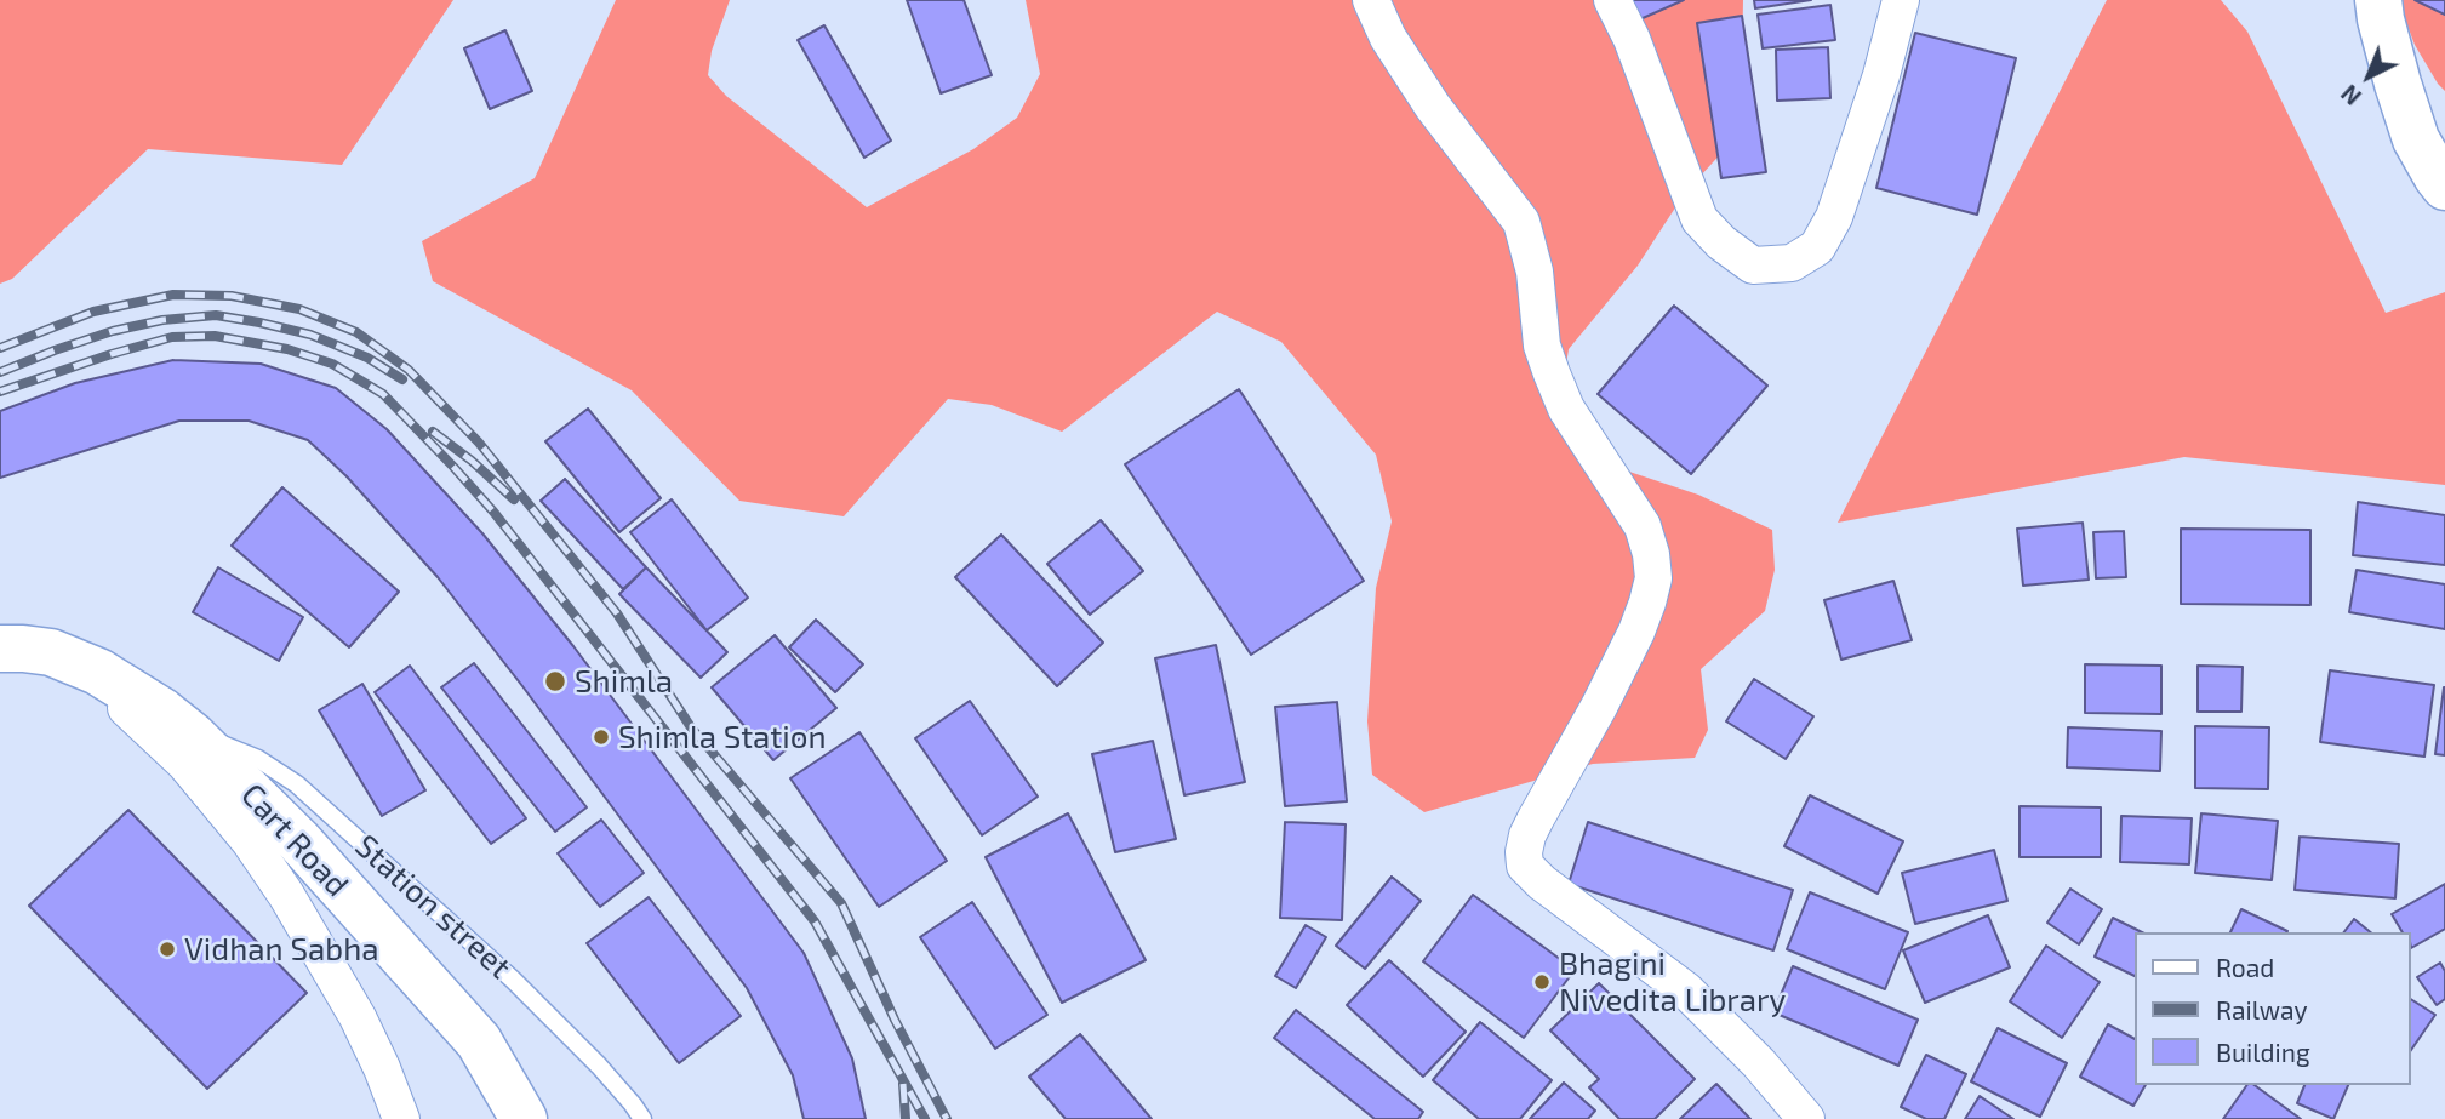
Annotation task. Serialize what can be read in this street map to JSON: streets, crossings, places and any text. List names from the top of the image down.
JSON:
{
  "streets": {
    "main road": ["Cart Road"],
    "lane": ["Station street"]
  },
  "crossings": [
    ["Cart Road", "Station street"]
  ],
  "places": [
    "Shimla",
    "Shimla Station",
    "Vidhan Sabha",
    "Bhagini Nivedita Library"
  ],
  "legend": ["Road", "Railway", "Building"],
  "north": "bottom left"
}
